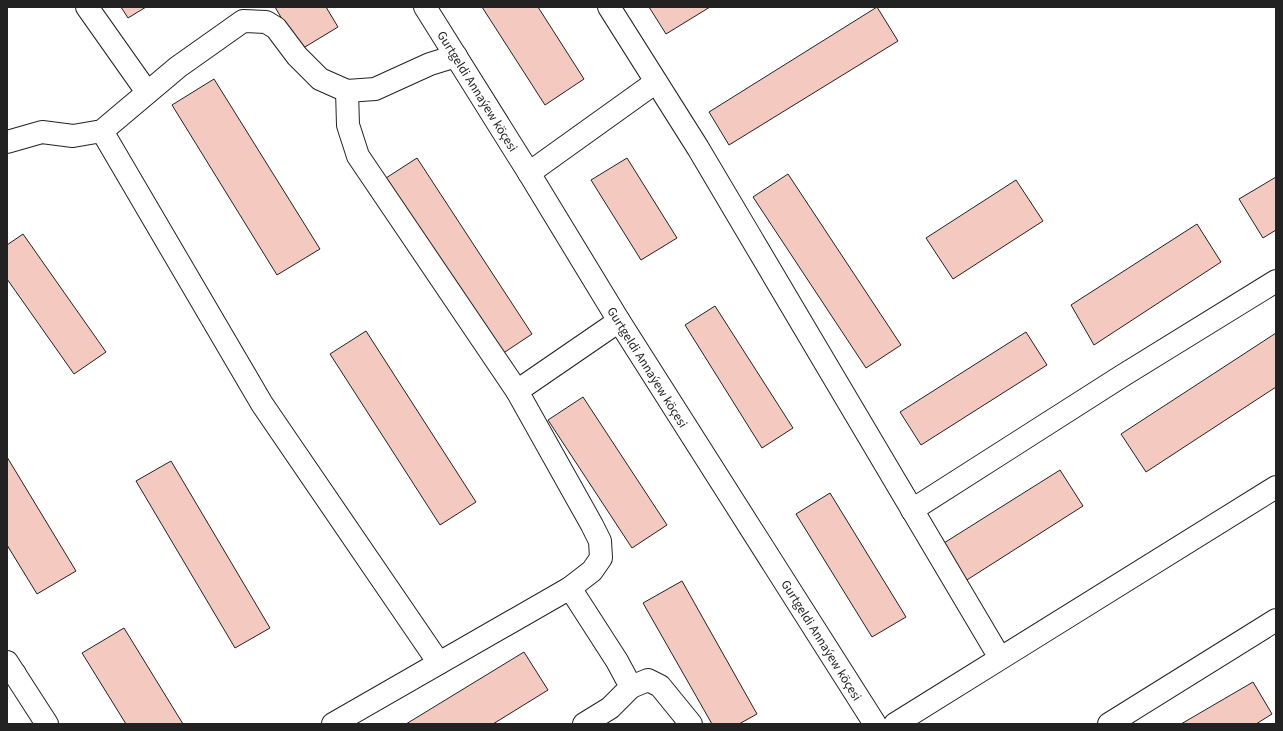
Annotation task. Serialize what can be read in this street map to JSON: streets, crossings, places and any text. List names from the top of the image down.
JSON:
{
  "streets": {
    "street": ["Gurtgeldi Annaýew köçesi"]
  }
}
